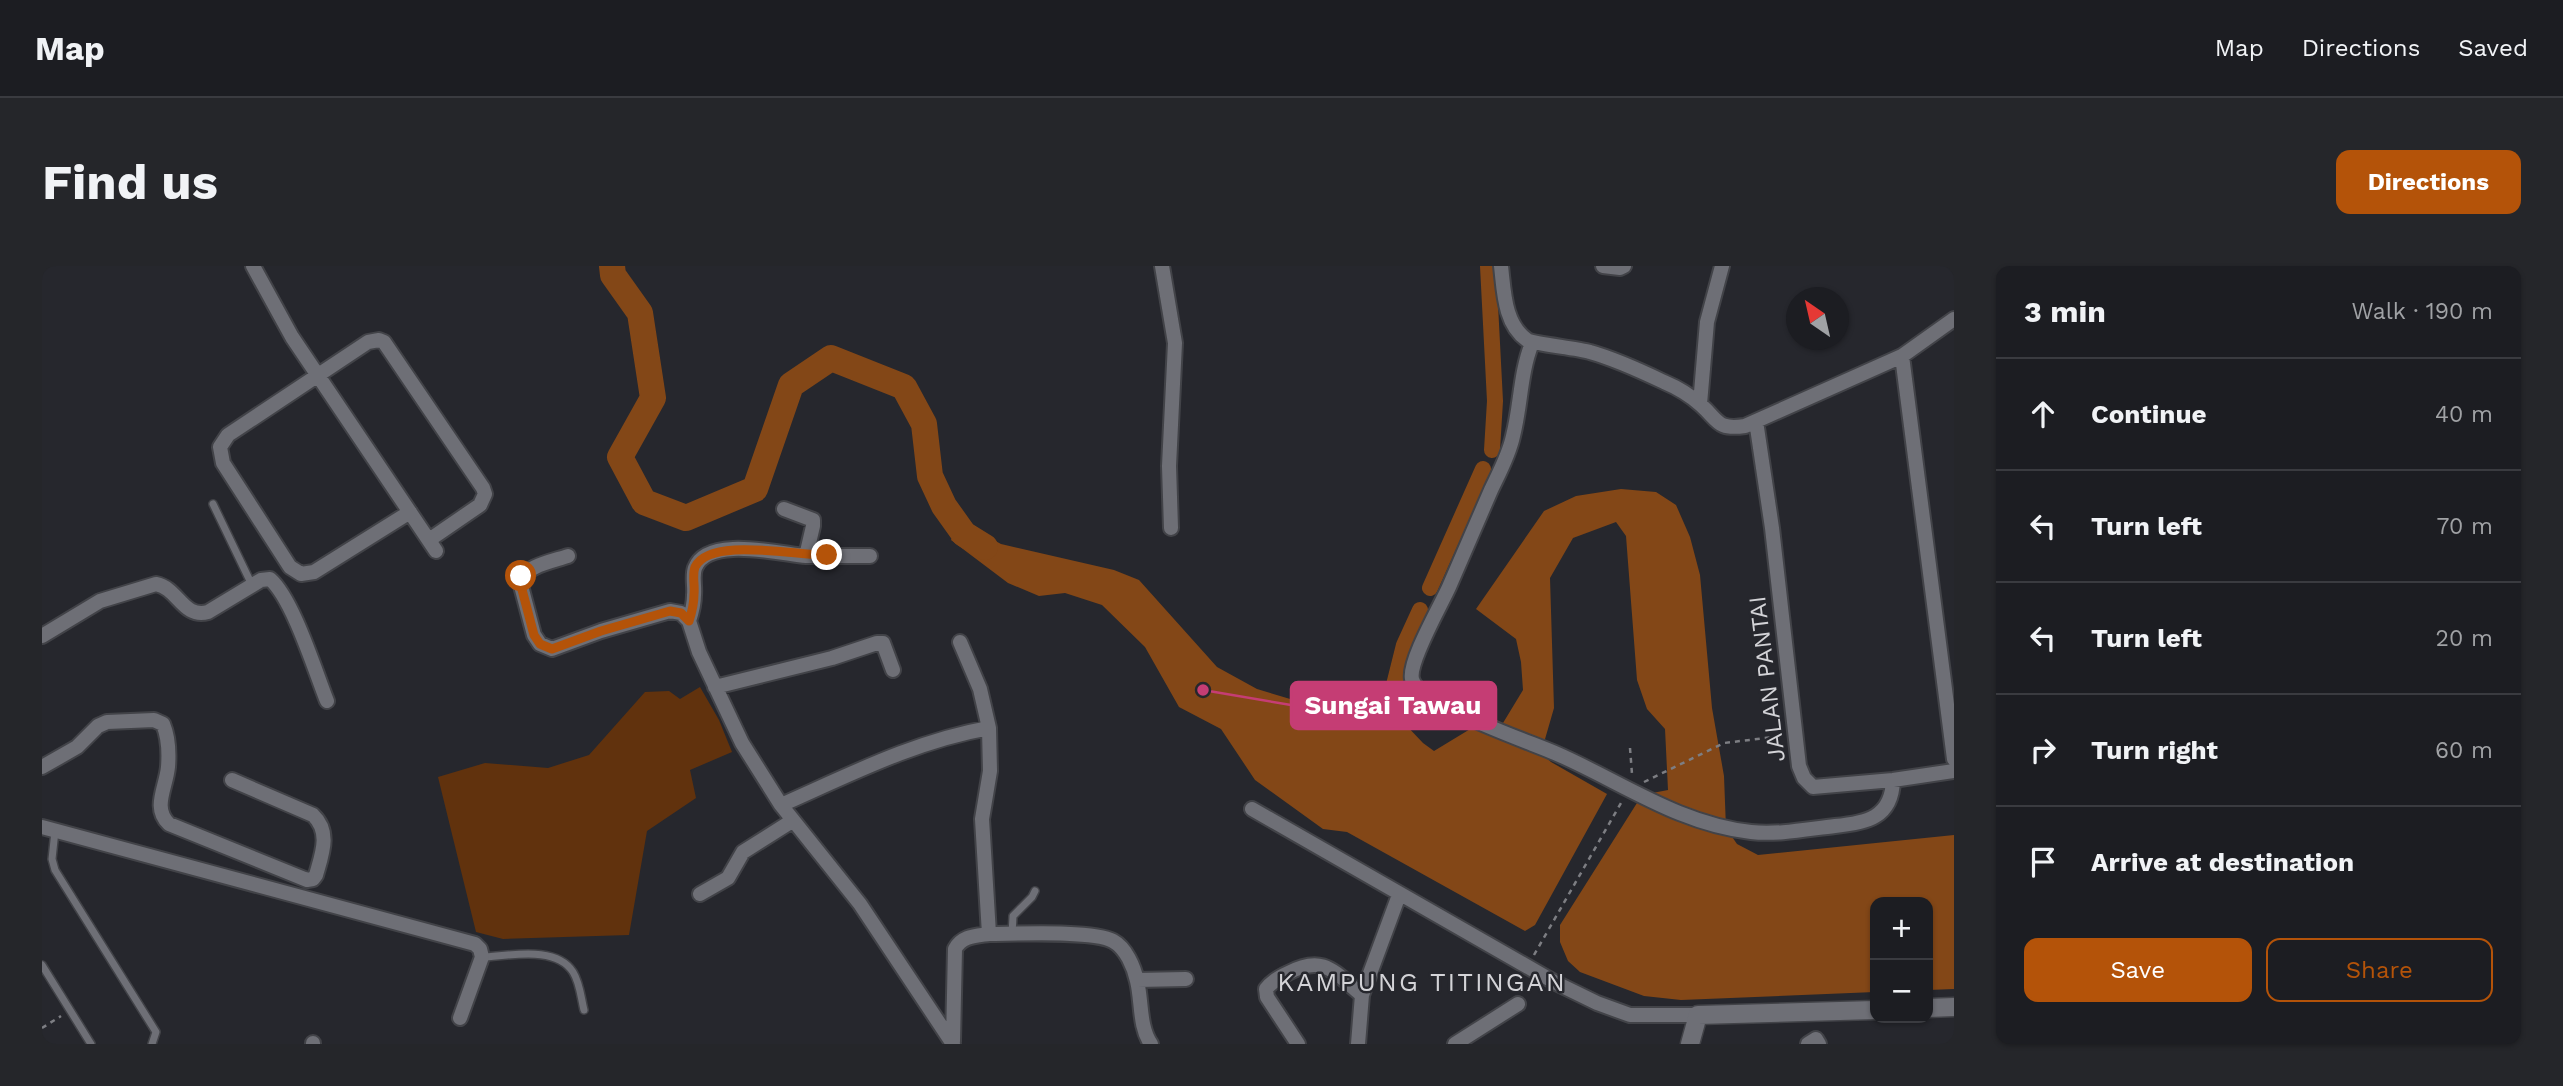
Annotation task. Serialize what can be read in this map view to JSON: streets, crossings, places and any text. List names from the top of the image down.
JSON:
{
  "streets": {
    "street": ["JALAN PANTAI"]
  },
  "districts": ["KAMPUNG TITINGAN"],
  "places": ["Sungai Tawau"],
  "north": "top left",
  "page": {
    "header": "Map",
    "nav": ["Map", "Directions", "Saved"],
    "buttons": [
      "Directions",
      ["Save", "Share"]
    ],
    "title": "Find us",
    "heading": ["3 min", "Walk · 190 m"],
    "list": [
      ["Continue", "40 m"],
      ["Turn left", "70 m"],
      ["Turn left", "20 m"],
      ["Turn right", "60 m"],
      "Arrive at destination"
    ],
    "map_buttons": ["+", "−"]
  }
}
